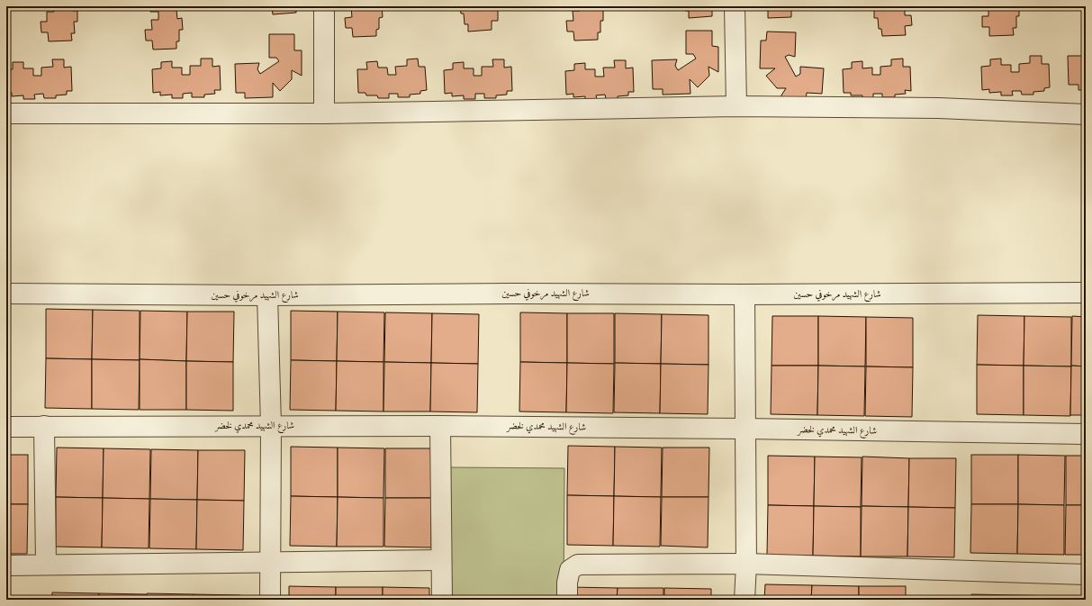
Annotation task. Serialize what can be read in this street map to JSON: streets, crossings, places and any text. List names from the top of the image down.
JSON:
{
  "streets": {
    "street": ["شارع الشهيد مرخوفي حسين", "شارع الشهيد محمدي لخضر"]
  }
}
